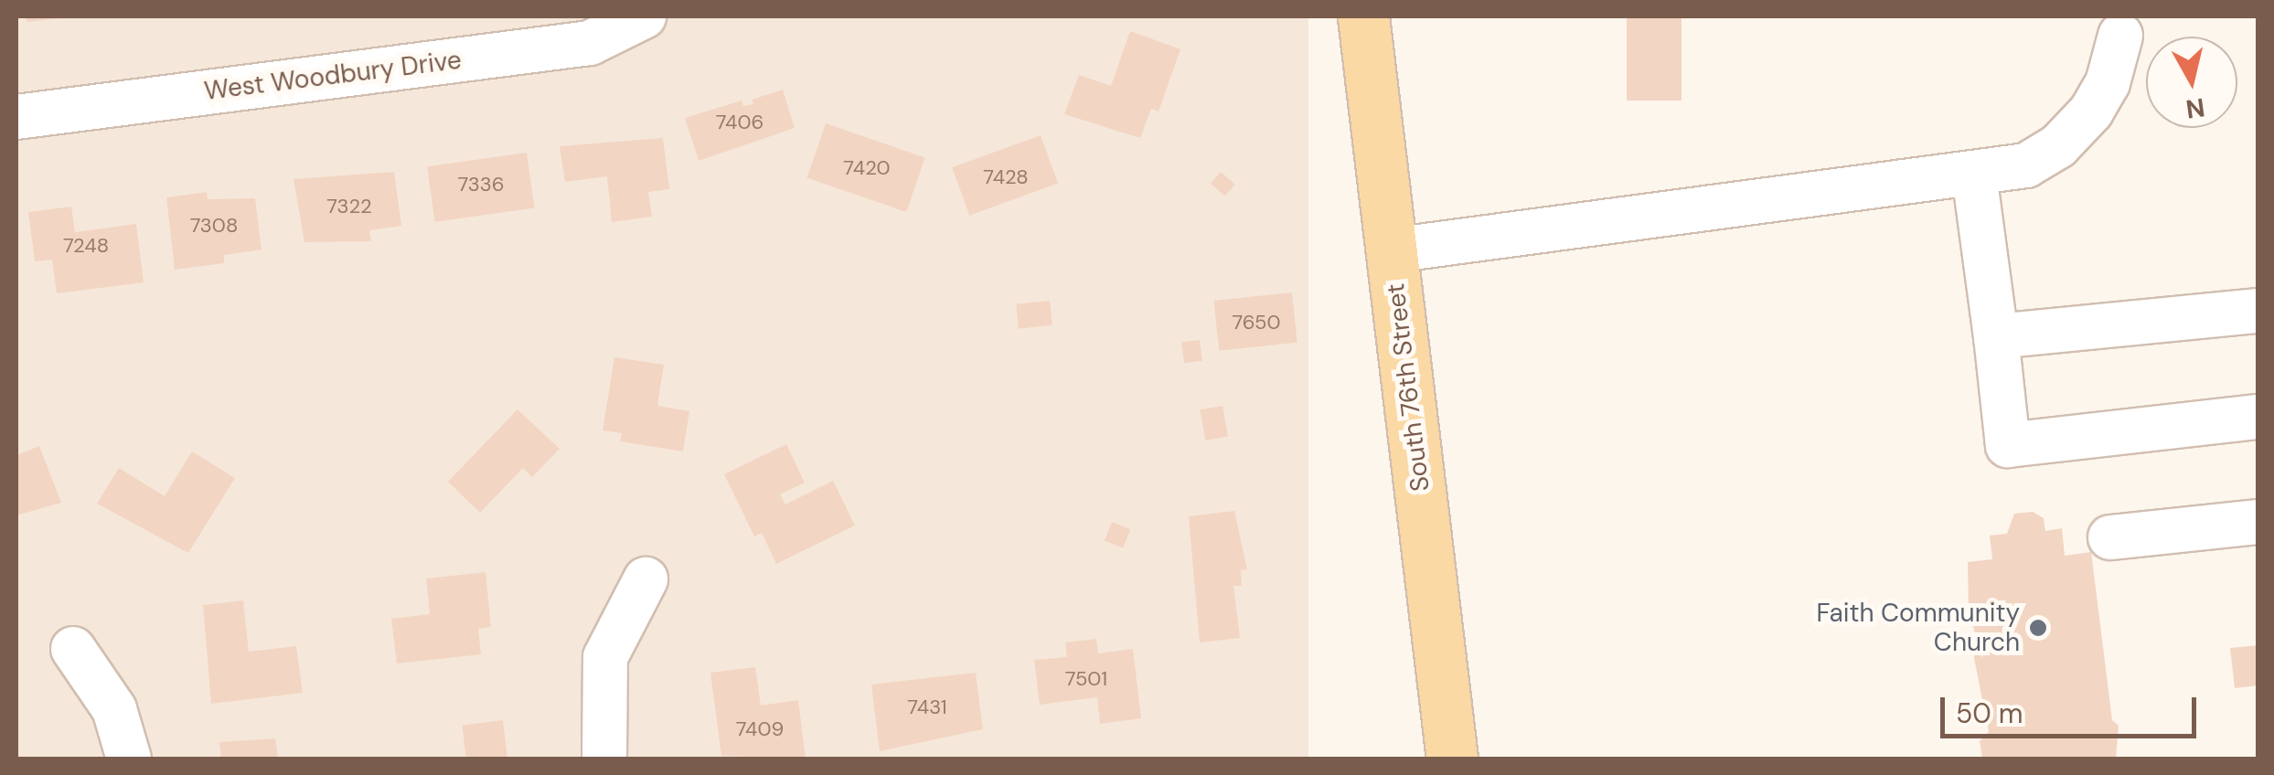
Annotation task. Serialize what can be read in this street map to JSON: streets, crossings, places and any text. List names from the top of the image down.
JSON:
{
  "streets": {
    "main road": ["South 76th Street"],
    "street": ["West Woodbury Drive"]
  },
  "places": ["Faith Community Church"],
  "house_numbers": [
    "7406",
    "7420",
    "7428",
    "7336",
    "7322",
    "7308",
    "7248",
    "7650",
    "7501",
    "7431",
    "7409"
  ],
  "scale_bar": "50 m",
  "north": "bottom"
}
